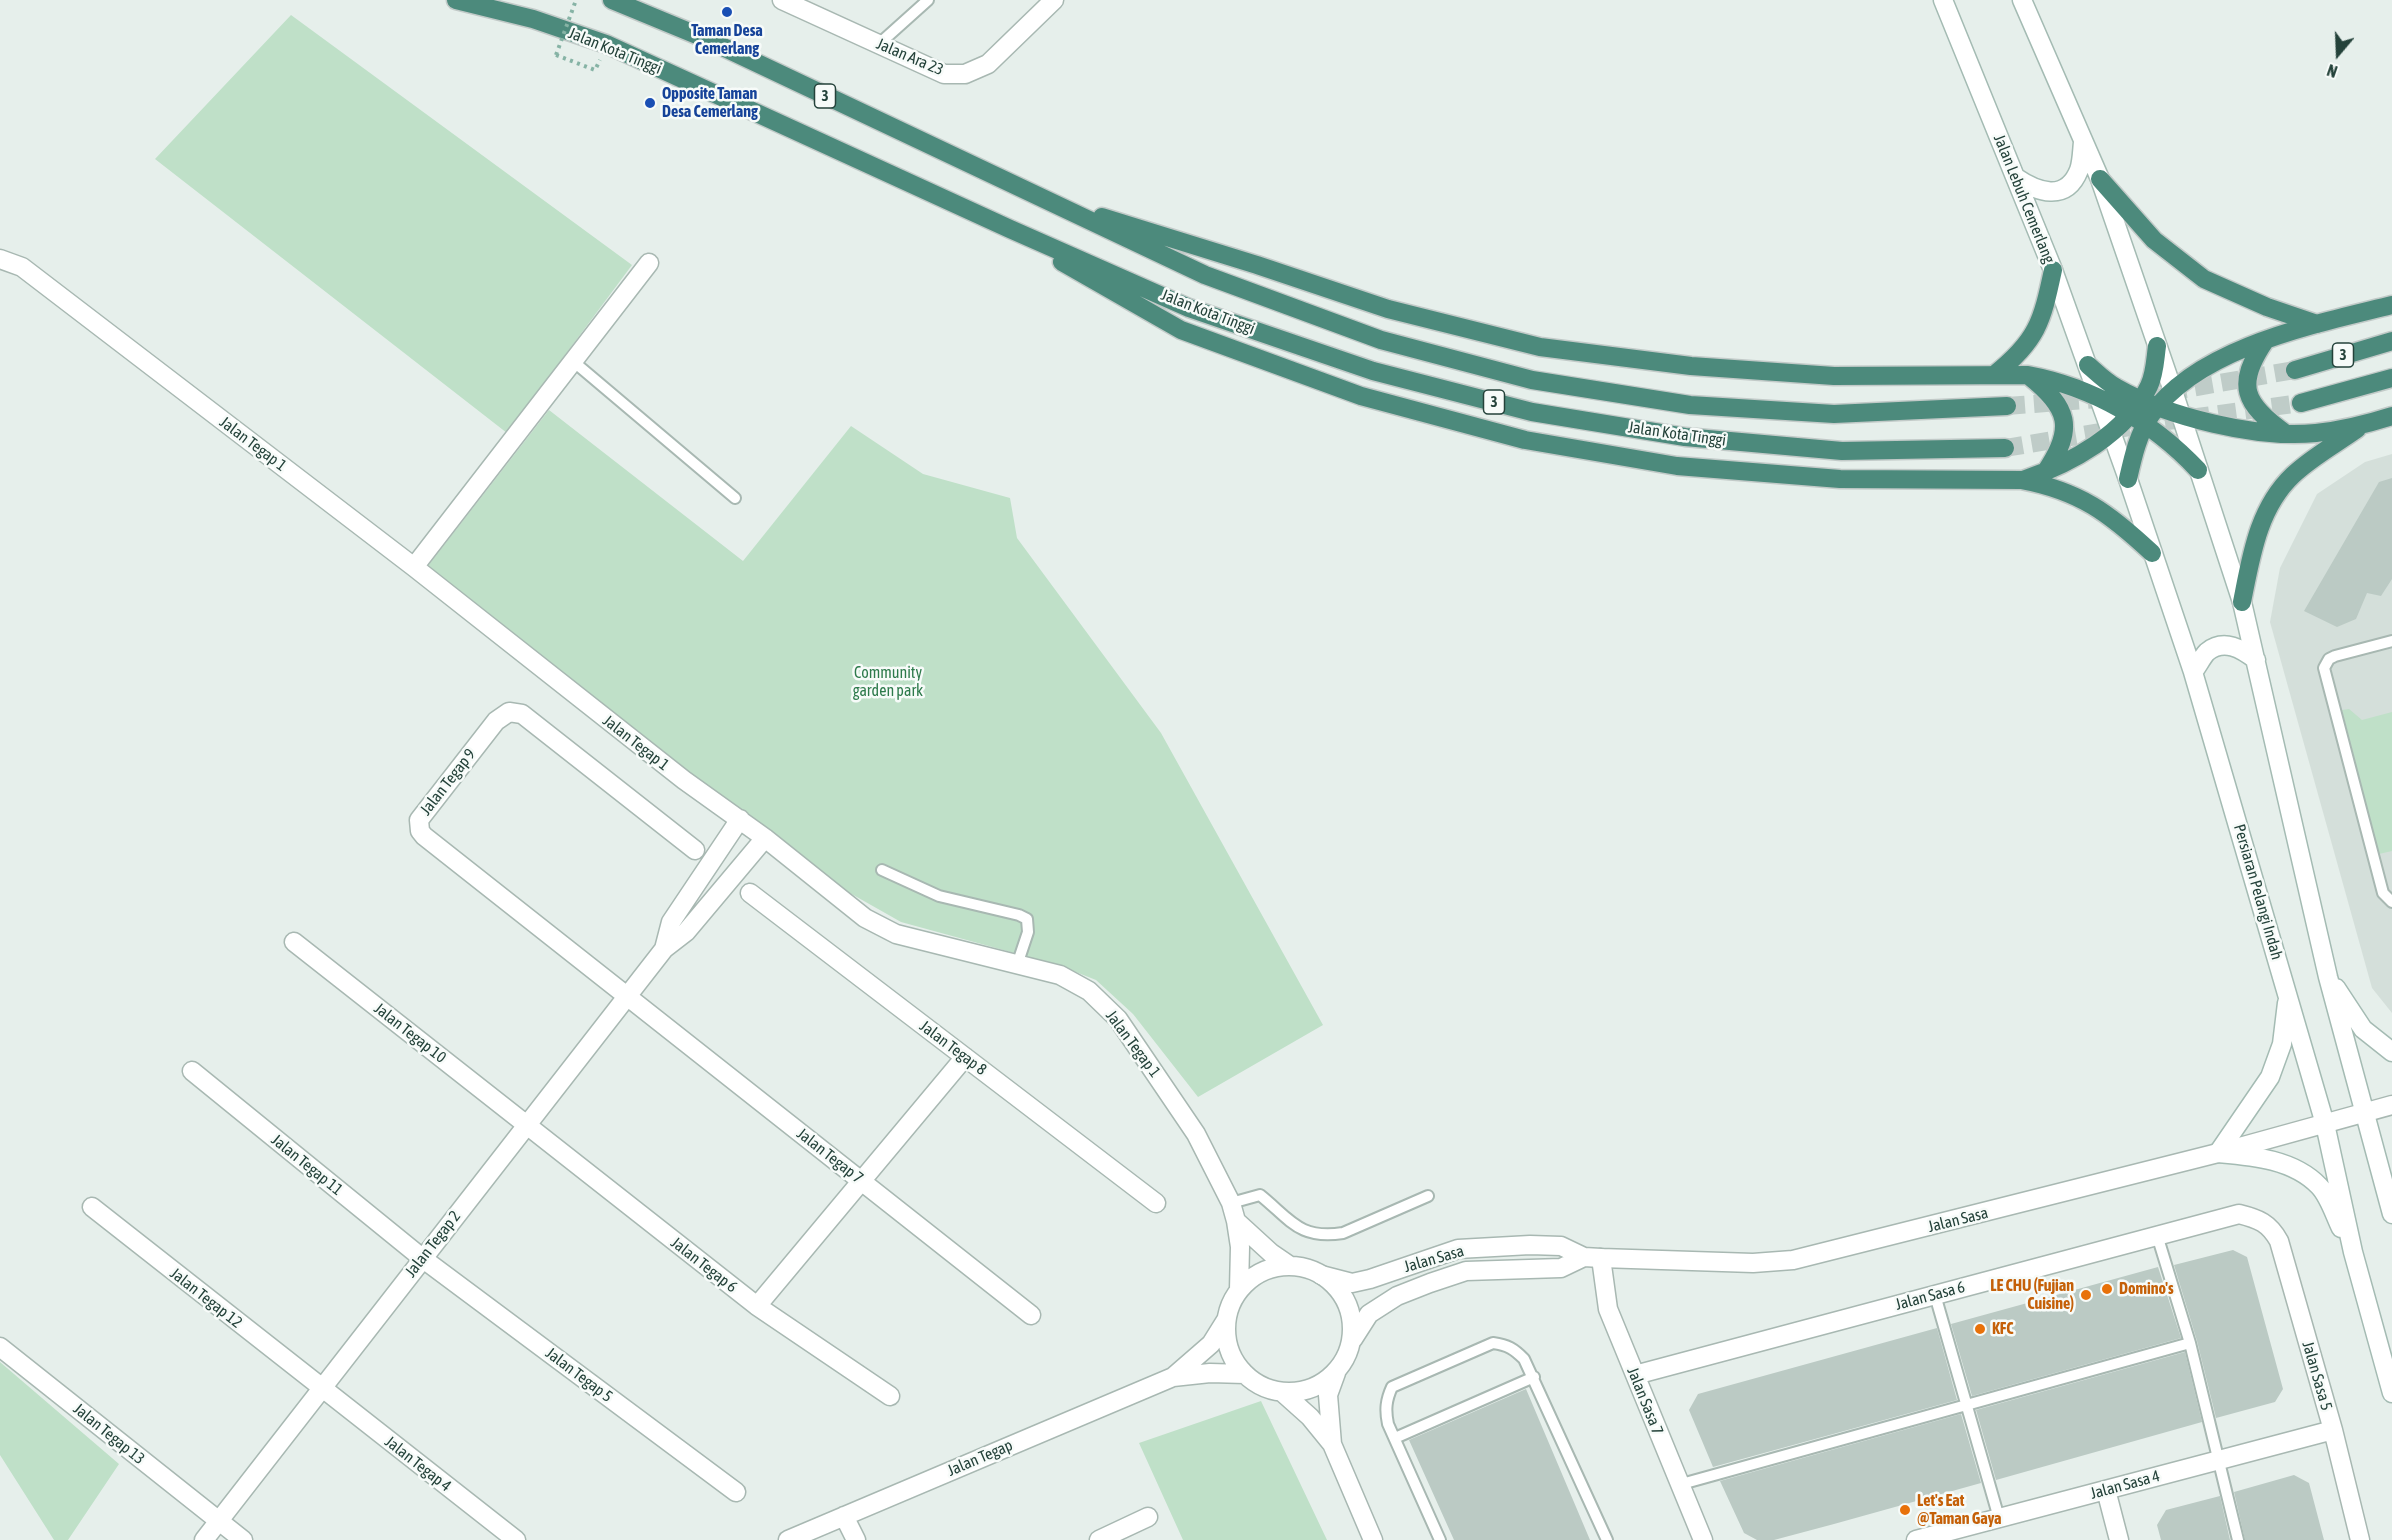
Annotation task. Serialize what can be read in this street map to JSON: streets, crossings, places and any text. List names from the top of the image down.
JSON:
{
  "streets": {
    "highway": ["Jalan Kota Tinggi", "3"],
    "street": [
      "Jalan Ara 23",
      "Jalan Lebuh Cemerlang",
      "Jalan Tegap 1",
      "Jalan Tegap 9",
      "Persiaran Pelangi Indah",
      "Jalan Tegap 10",
      "Jalan Tegap 8",
      "Jalan Tegap 7",
      "Jalan Tegap 11",
      "Jalan Sasa",
      "Jalan Tegap 2",
      "Jalan Tegap 6",
      "Jalan Sasa 6",
      "Jalan Tegap 12",
      "Jalan Tegap 5",
      "Jalan Sasa 5",
      "Jalan Sasa 7",
      "Jalan Tegap 13",
      "Jalan Tegap",
      "Jalan Tegap 4",
      "Jalan Sasa 4"
    ]
  },
  "crossings": [
    ["Jalan Lebuh Cemerlang", "Persiaran Pelangi Indah"],
    ["Jalan Tegap 1", "Jalan Sasa"],
    ["Jalan Tegap 1", "Jalan Tegap 2"],
    ["Jalan Tegap 1", "Jalan Tegap"],
    ["Jalan Tegap 9", "Jalan Tegap 7"],
    ["Jalan Tegap 9", "Jalan Tegap 2"],
    ["Persiaran Pelangi Indah", "Jalan Sasa"],
    ["Jalan Tegap 10", "Jalan Tegap 2"],
    ["Jalan Tegap 10", "Jalan Tegap 6"],
    ["Jalan Tegap 7", "Jalan Tegap 2"],
    ["Jalan Tegap 11", "Jalan Tegap 2"],
    ["Jalan Tegap 11", "Jalan Tegap 5"],
    ["Jalan Sasa", "Jalan Sasa 7"],
    ["Jalan Sasa", "Jalan Tegap"],
    ["Jalan Tegap 2", "Jalan Tegap 6"],
    ["Jalan Tegap 2", "Jalan Tegap 12"],
    ["Jalan Tegap 2", "Jalan Tegap 5"],
    ["Jalan Tegap 2", "Jalan Tegap 13"],
    ["Jalan Tegap 2", "Jalan Tegap 4"],
    ["Jalan Sasa 6", "Jalan Sasa 5"],
    ["Jalan Sasa 6", "Jalan Sasa 7"],
    ["Jalan Tegap 12", "Jalan Tegap 4"],
    ["Jalan Sasa 5", "Jalan Sasa 4"]
  ],
  "parks": ["Community garden park"],
  "places": [
    "Taman Desa Cemerlang",
    "Opposite Taman Desa Cemerlang",
    "Domino's",
    "LE CHU (Fujian Cuisine)",
    "KFC",
    "Let's Eat @Taman Gaya"
  ],
  "north": "bottom"
}
